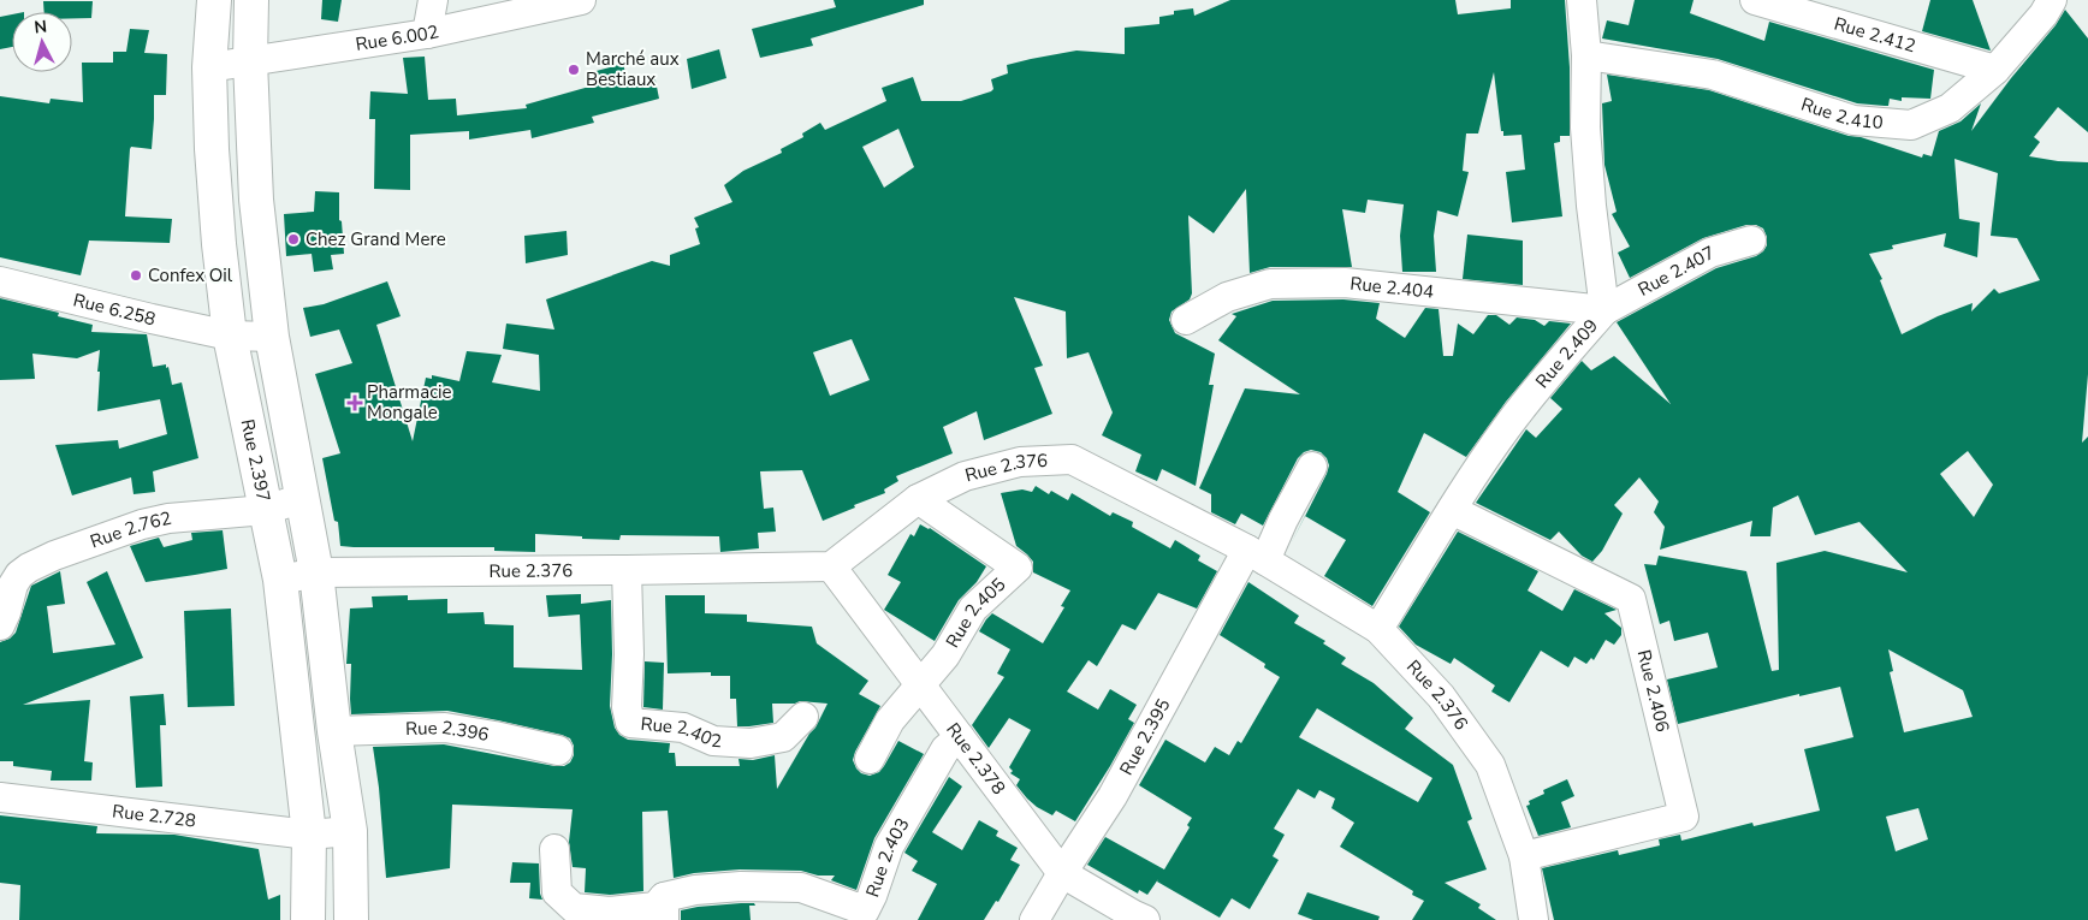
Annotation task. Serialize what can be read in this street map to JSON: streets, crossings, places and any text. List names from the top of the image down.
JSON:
{
  "streets": {
    "main road": ["Rue 2.397"],
    "street": [
      "Rue 2.412",
      "Rue 6.002",
      "Rue 2.410",
      "Rue 2.407",
      "Rue 2.404",
      "Rue 6.258",
      "Rue 2.409",
      "Rue 2.376",
      "Rue 2.762",
      "Rue 2.405",
      "Rue 2.406",
      "Rue 2.402",
      "Rue 2.396",
      "Rue 2.395",
      "Rue 2.378",
      "Rue 2.728",
      "Rue 2.403"
    ]
  },
  "crossings": [
    ["Rue 2.412", "Rue 2.410"],
    ["Rue 6.002", "Rue 2.397"],
    ["Rue 2.410", "Rue 2.409"],
    ["Rue 2.407", "Rue 2.404"],
    ["Rue 2.407", "Rue 2.409"],
    ["Rue 2.404", "Rue 2.409"],
    ["Rue 6.258", "Rue 2.397"],
    ["Rue 2.409", "Rue 2.376"],
    ["Rue 2.409", "Rue 2.406"],
    ["Rue 2.397", "Rue 2.376"],
    ["Rue 2.397", "Rue 2.762"],
    ["Rue 2.397", "Rue 2.728"],
    ["Rue 2.376", "Rue 2.405"],
    ["Rue 2.376", "Rue 2.406"],
    ["Rue 2.376", "Rue 2.402"],
    ["Rue 2.376", "Rue 2.395"],
    ["Rue 2.376", "Rue 2.378"],
    ["Rue 2.405", "Rue 2.378"],
    ["Rue 2.395", "Rue 2.378"],
    ["Rue 2.378", "Rue 2.403"]
  ],
  "places": {
    "other": ["Marché aux Bestiaux", "Chez Grand Mere", "Confex Oil"],
    "health": ["Pharmacie Mongale"]
  },
  "north": "top"
}
